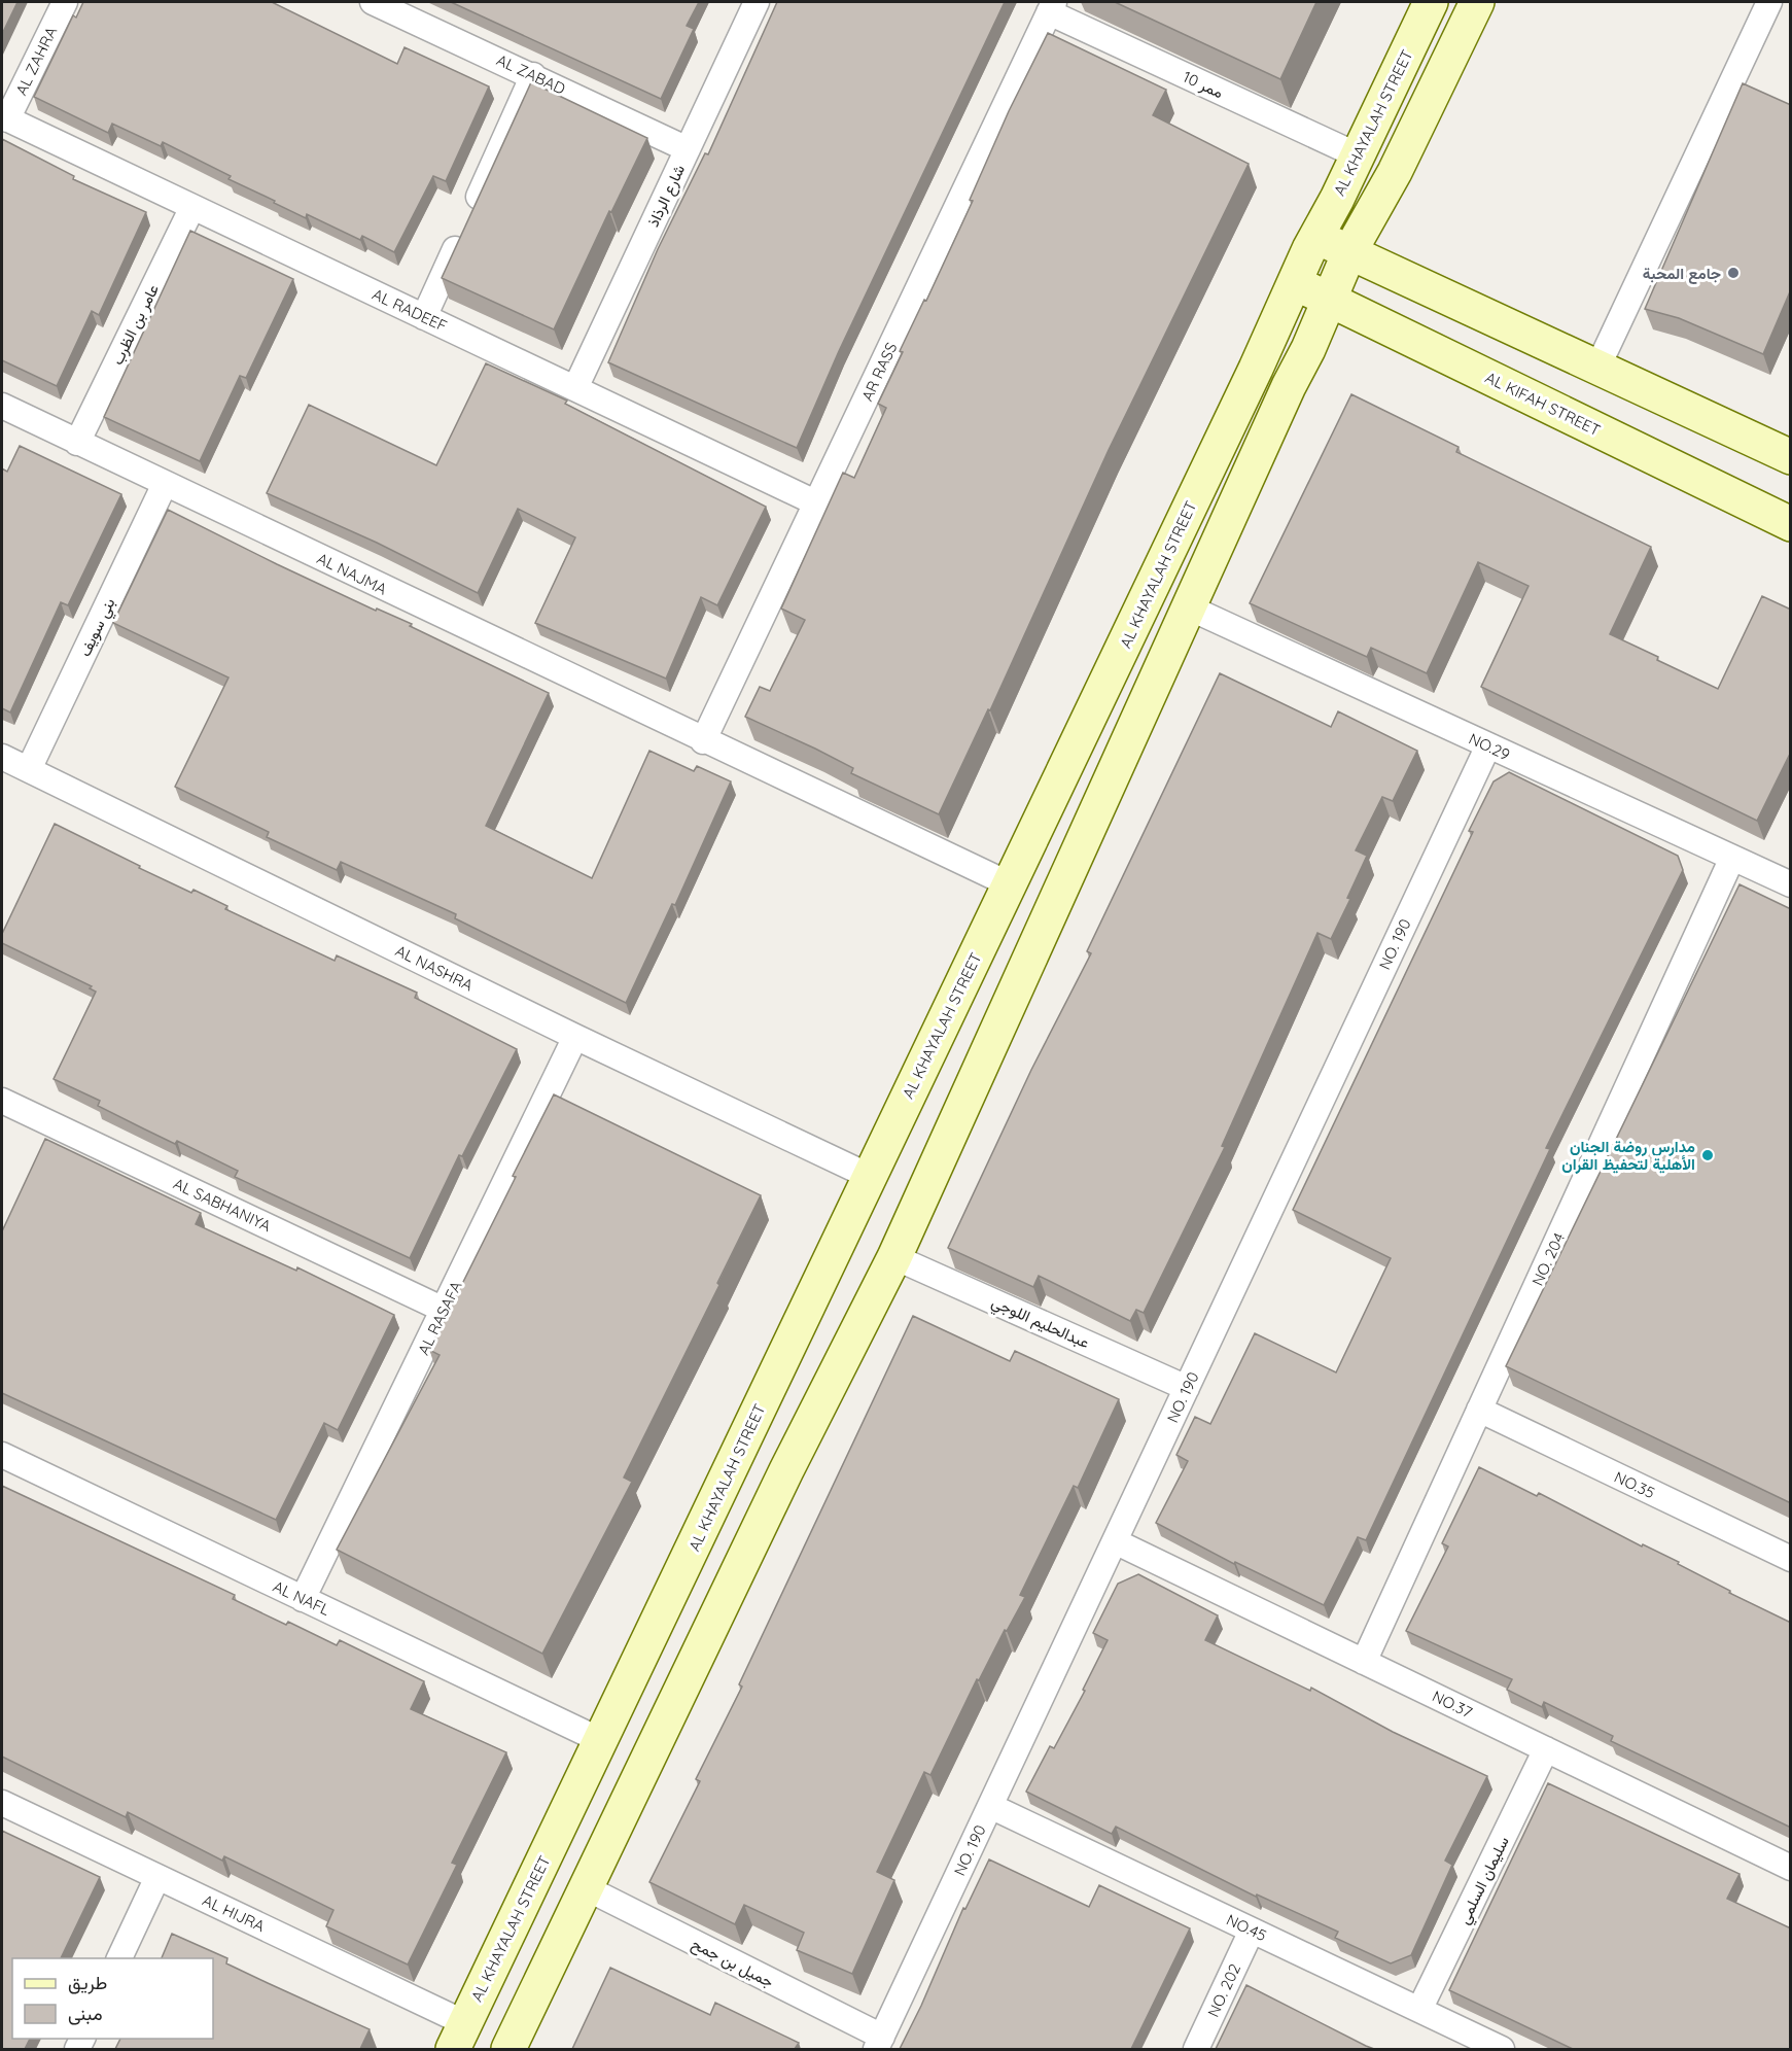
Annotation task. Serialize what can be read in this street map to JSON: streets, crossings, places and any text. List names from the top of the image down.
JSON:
{
  "streets": {
    "street": [
      "AL ZAHRA",
      "AL ZABAD",
      "ممر 10",
      "AL KHAYALAH STREET",
      "شارع الرذاذ",
      "AL RADEEF",
      "عامر بن الظرب",
      "AR RASS",
      "AL KIFAH STREET",
      "AL NAJMA",
      "بني سويف",
      "NO.29",
      "NO. 190",
      "AL NASHRA",
      "AL SABHANIYA",
      "NO. 204",
      "AL RASAFA",
      "عبدالحليم اللوجي",
      "NO.35",
      "AL NAFL",
      "NO.37",
      "سليمان السلمي",
      "AL HIJRA",
      "NO.45",
      "جميل بن جمح",
      "NO. 202"
    ]
  },
  "crossings": [
    ["AL ZAHRA", "AL RADEEF"],
    ["AL ZABAD", "شارع الرذاذ"],
    ["ممر 10", "AL KHAYALAH STREET"],
    ["ممر 10", "AR RASS"],
    ["AL KHAYALAH STREET", "AL KIFAH STREET"],
    ["AL KHAYALAH STREET", "AL NAJMA"],
    ["AL KHAYALAH STREET", "AL NASHRA"],
    ["AL KHAYALAH STREET", "AL NAFL"],
    ["AL KHAYALAH STREET", "AL HIJRA"],
    ["شارع الرذاذ", "AL RADEEF"],
    ["AL RADEEF", "عامر بن الظرب"],
    ["AL RADEEF", "AR RASS"],
    ["عامر بن الظرب", "AL NAJMA"],
    ["AR RASS", "AL NAJMA"],
    ["AL NAJMA", "بني سويف"],
    ["بني سويف", "AL NASHRA"],
    ["NO.29", "NO. 190"],
    ["NO.29", "NO. 204"],
    ["NO. 190", "عبدالحليم اللوجي"],
    ["NO. 190", "NO.37"],
    ["NO. 190", "NO.45"],
    ["NO. 190", "جميل بن جمح"],
    ["AL NASHRA", "AL RASAFA"],
    ["AL SABHANIYA", "AL RASAFA"],
    ["NO. 204", "NO.35"],
    ["NO. 204", "NO.37"],
    ["AL RASAFA", "AL NAFL"],
    ["NO.37", "سليمان السلمي"],
    ["سليمان السلمي", "NO.45"],
    ["NO.45", "NO. 202"]
  ],
  "places": ["جامع المحبة", "مدارس روضة الجنان الأهلية لتحفيظ القران"],
  "legend": ["طريق", "مبنى"]
}
